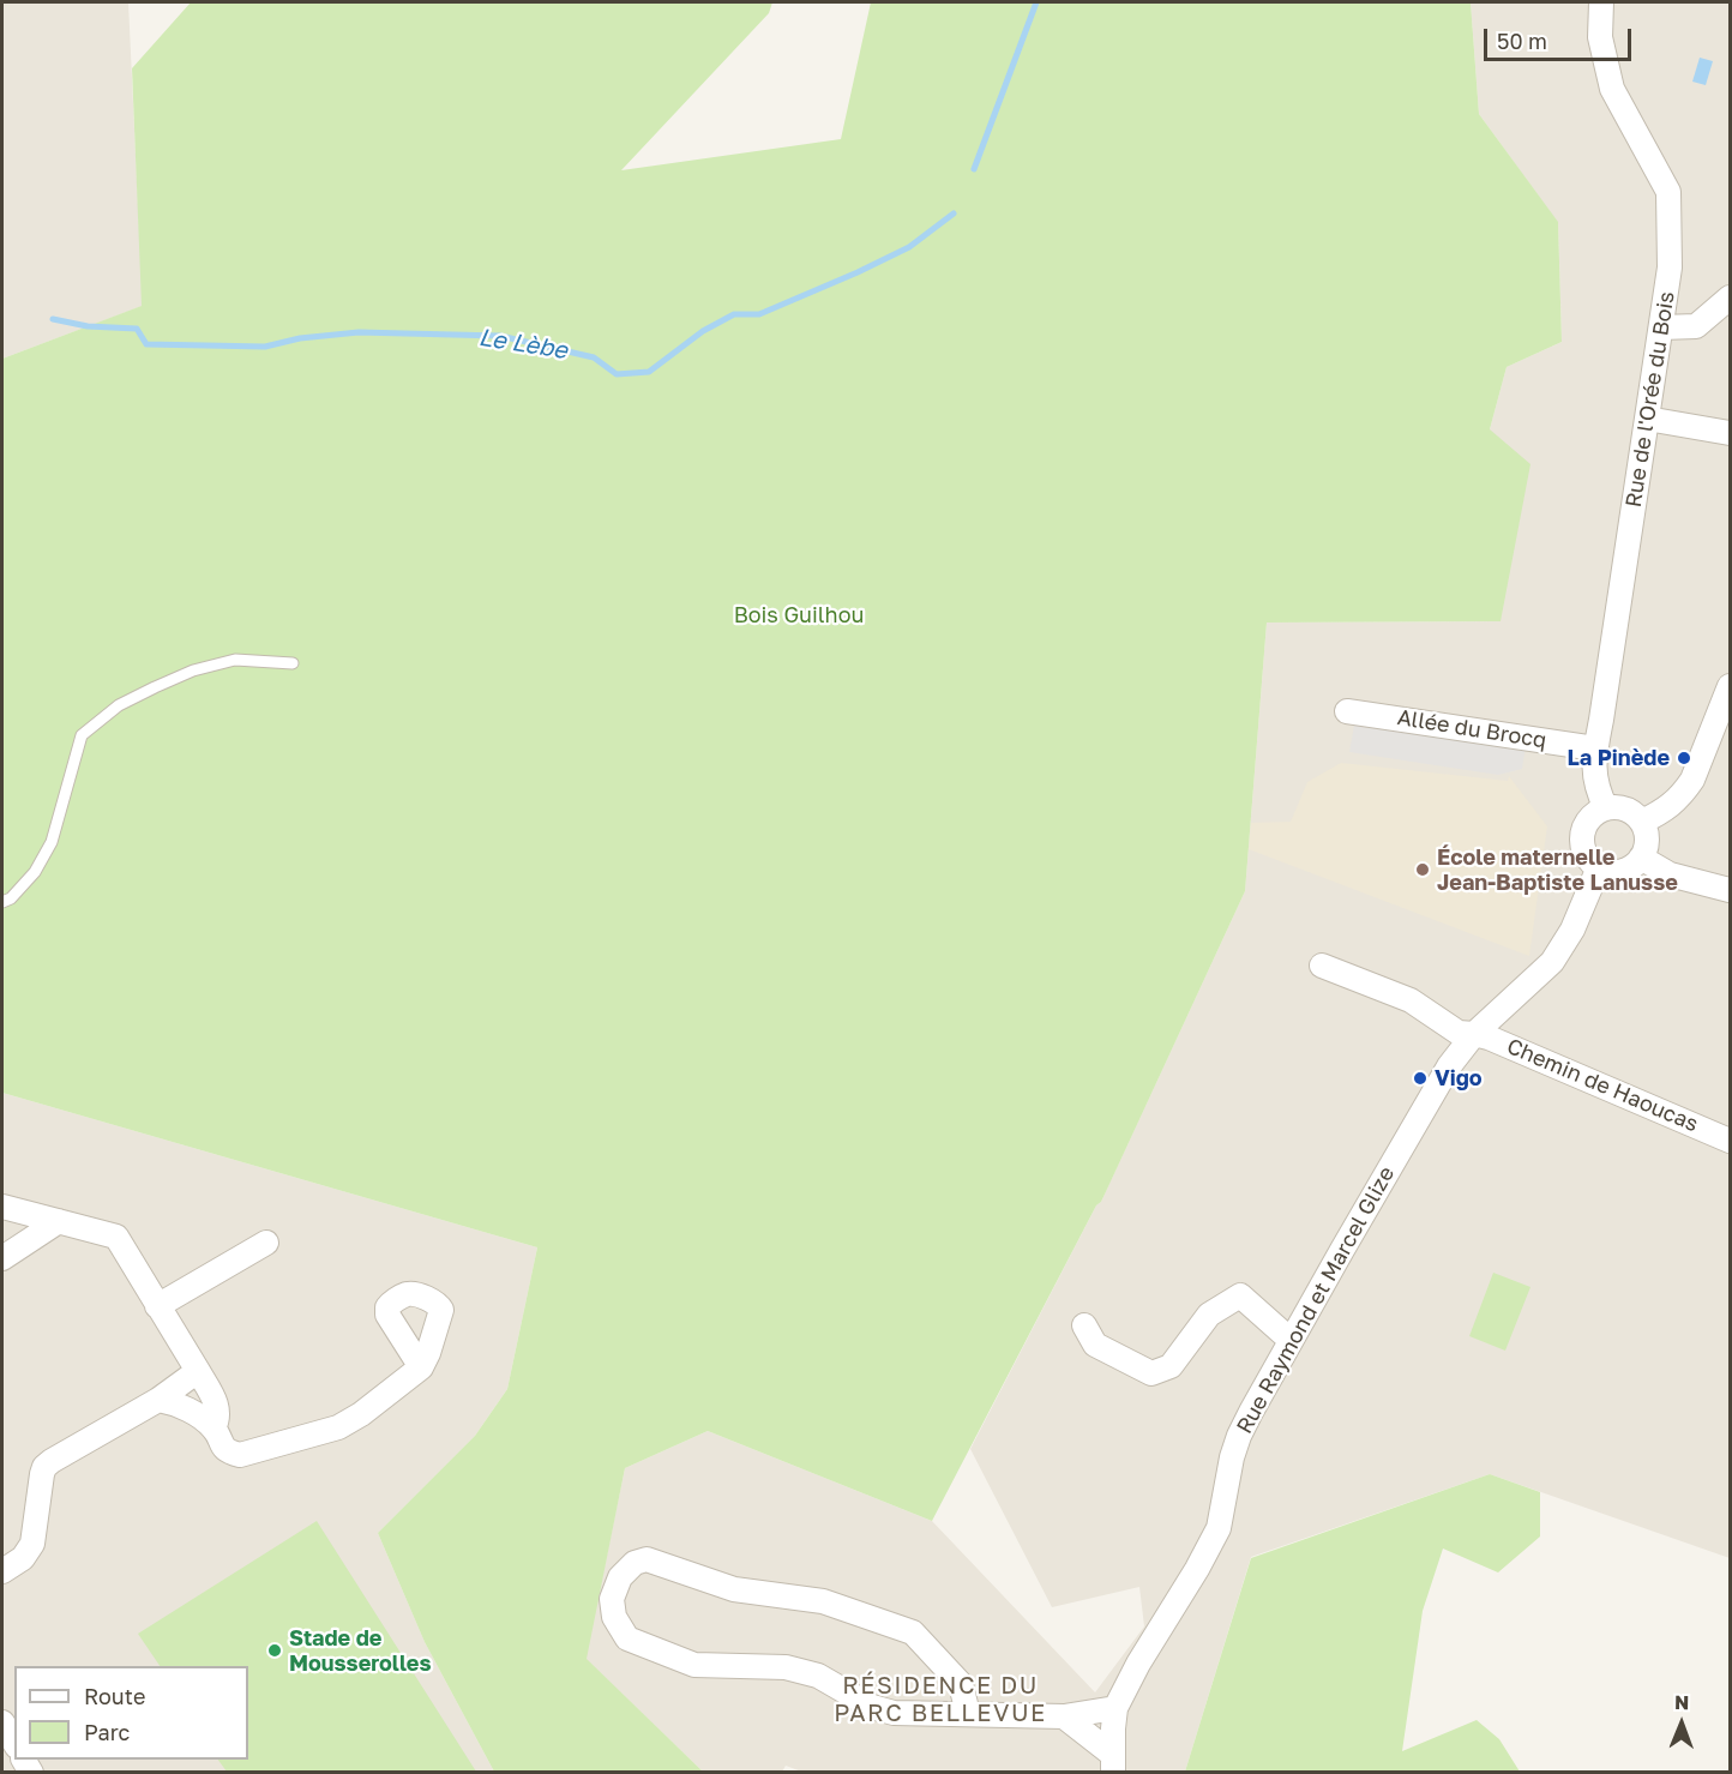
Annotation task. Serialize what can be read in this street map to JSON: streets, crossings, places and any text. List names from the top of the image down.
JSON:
{
  "streets": {
    "street": [
      "Rue de l'Orée du Bois",
      "Allée du Brocq",
      "Chemin de Haoucas",
      "Rue Raymond et Marcel Glize"
    ]
  },
  "crossings": [
    ["Rue de l'Orée du Bois", "Allée du Brocq"],
    ["Rue de l'Orée du Bois", "Rue Raymond et Marcel Glize"],
    ["Chemin de Haoucas", "Rue Raymond et Marcel Glize"]
  ],
  "districts": ["RÉSIDENCE DU PARC BELLEVUE"],
  "water": ["Le Lèbe"],
  "parks": ["Bois Guilhou"],
  "places": [
    "La Pinède",
    "École maternelle Jean-Baptiste Lanusse",
    "Vigo",
    "Stade de Mousserolles"
  ],
  "legend": ["Route", "Parc"],
  "scale_bar": "50 m",
  "north": "top"
}
